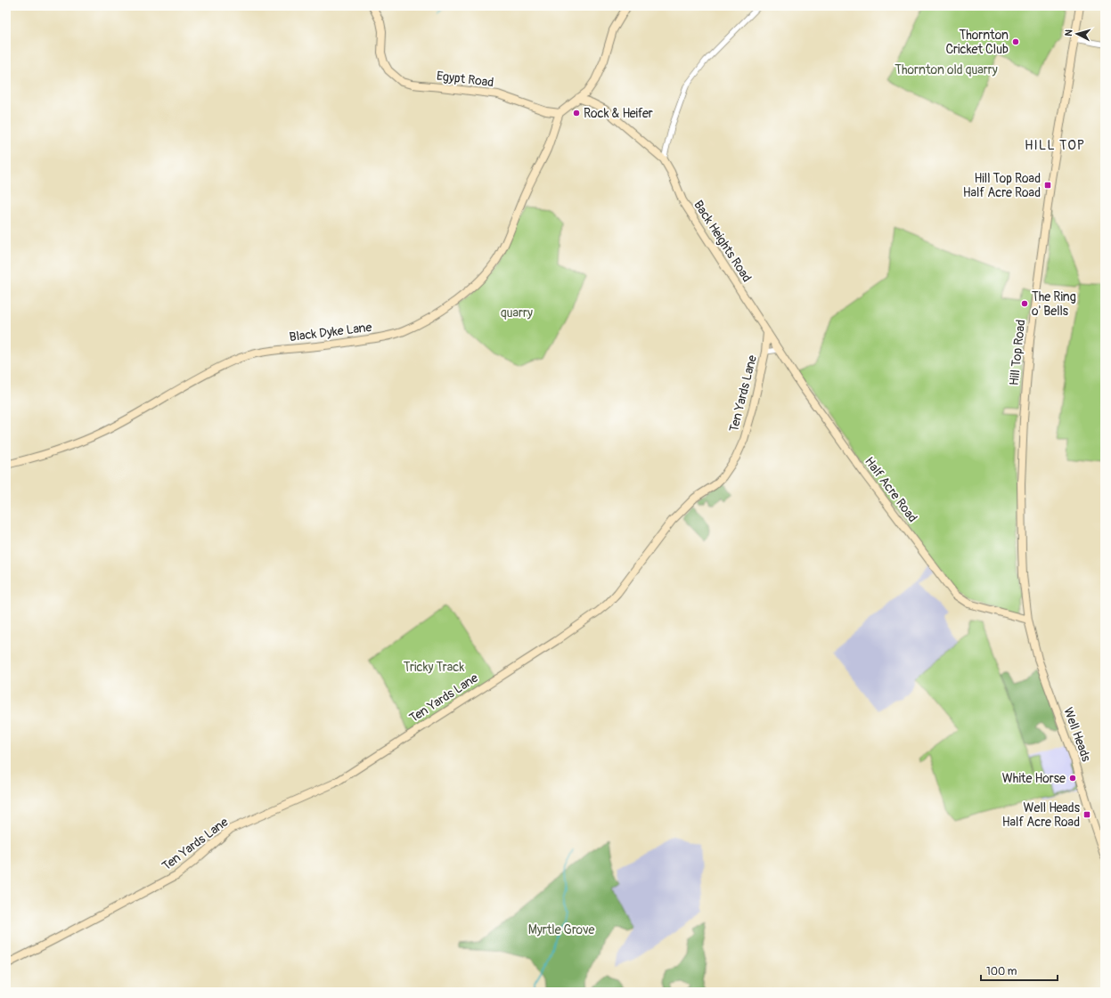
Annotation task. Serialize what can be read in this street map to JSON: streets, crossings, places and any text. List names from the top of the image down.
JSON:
{
  "streets": {
    "street": [
      "Egypt Road",
      "Back Heights Road",
      "Black Dyke Lane",
      "Hill Top Road",
      "Ten Yards Lane",
      "Half Acre Road",
      "Well Heads"
    ]
  },
  "crossings": [
    ["Egypt Road", "Black Dyke Lane"],
    ["Back Heights Road", "Ten Yards Lane"],
    ["Back Heights Road", "Half Acre Road"],
    ["Hill Top Road", "Half Acre Road"],
    ["Hill Top Road", "Well Heads"],
    ["Ten Yards Lane", "Half Acre Road"],
    ["Half Acre Road", "Well Heads"]
  ],
  "districts": ["HILL TOP"],
  "parks": [
    "Thornton old quarry",
    "quarry",
    "Tricky Track",
    "Myrtle Grove"
  ],
  "places": {
    "other": [
      "Thornton Cricket Club",
      "Rock & Heifer",
      "The Ring o' Bells",
      "White Horse"
    ],
    "transit": ["Hill Top Road Half Acre Road", "Well Heads Half Acre Road"]
  },
  "scale_bar": "100 m",
  "north": "left"
}
